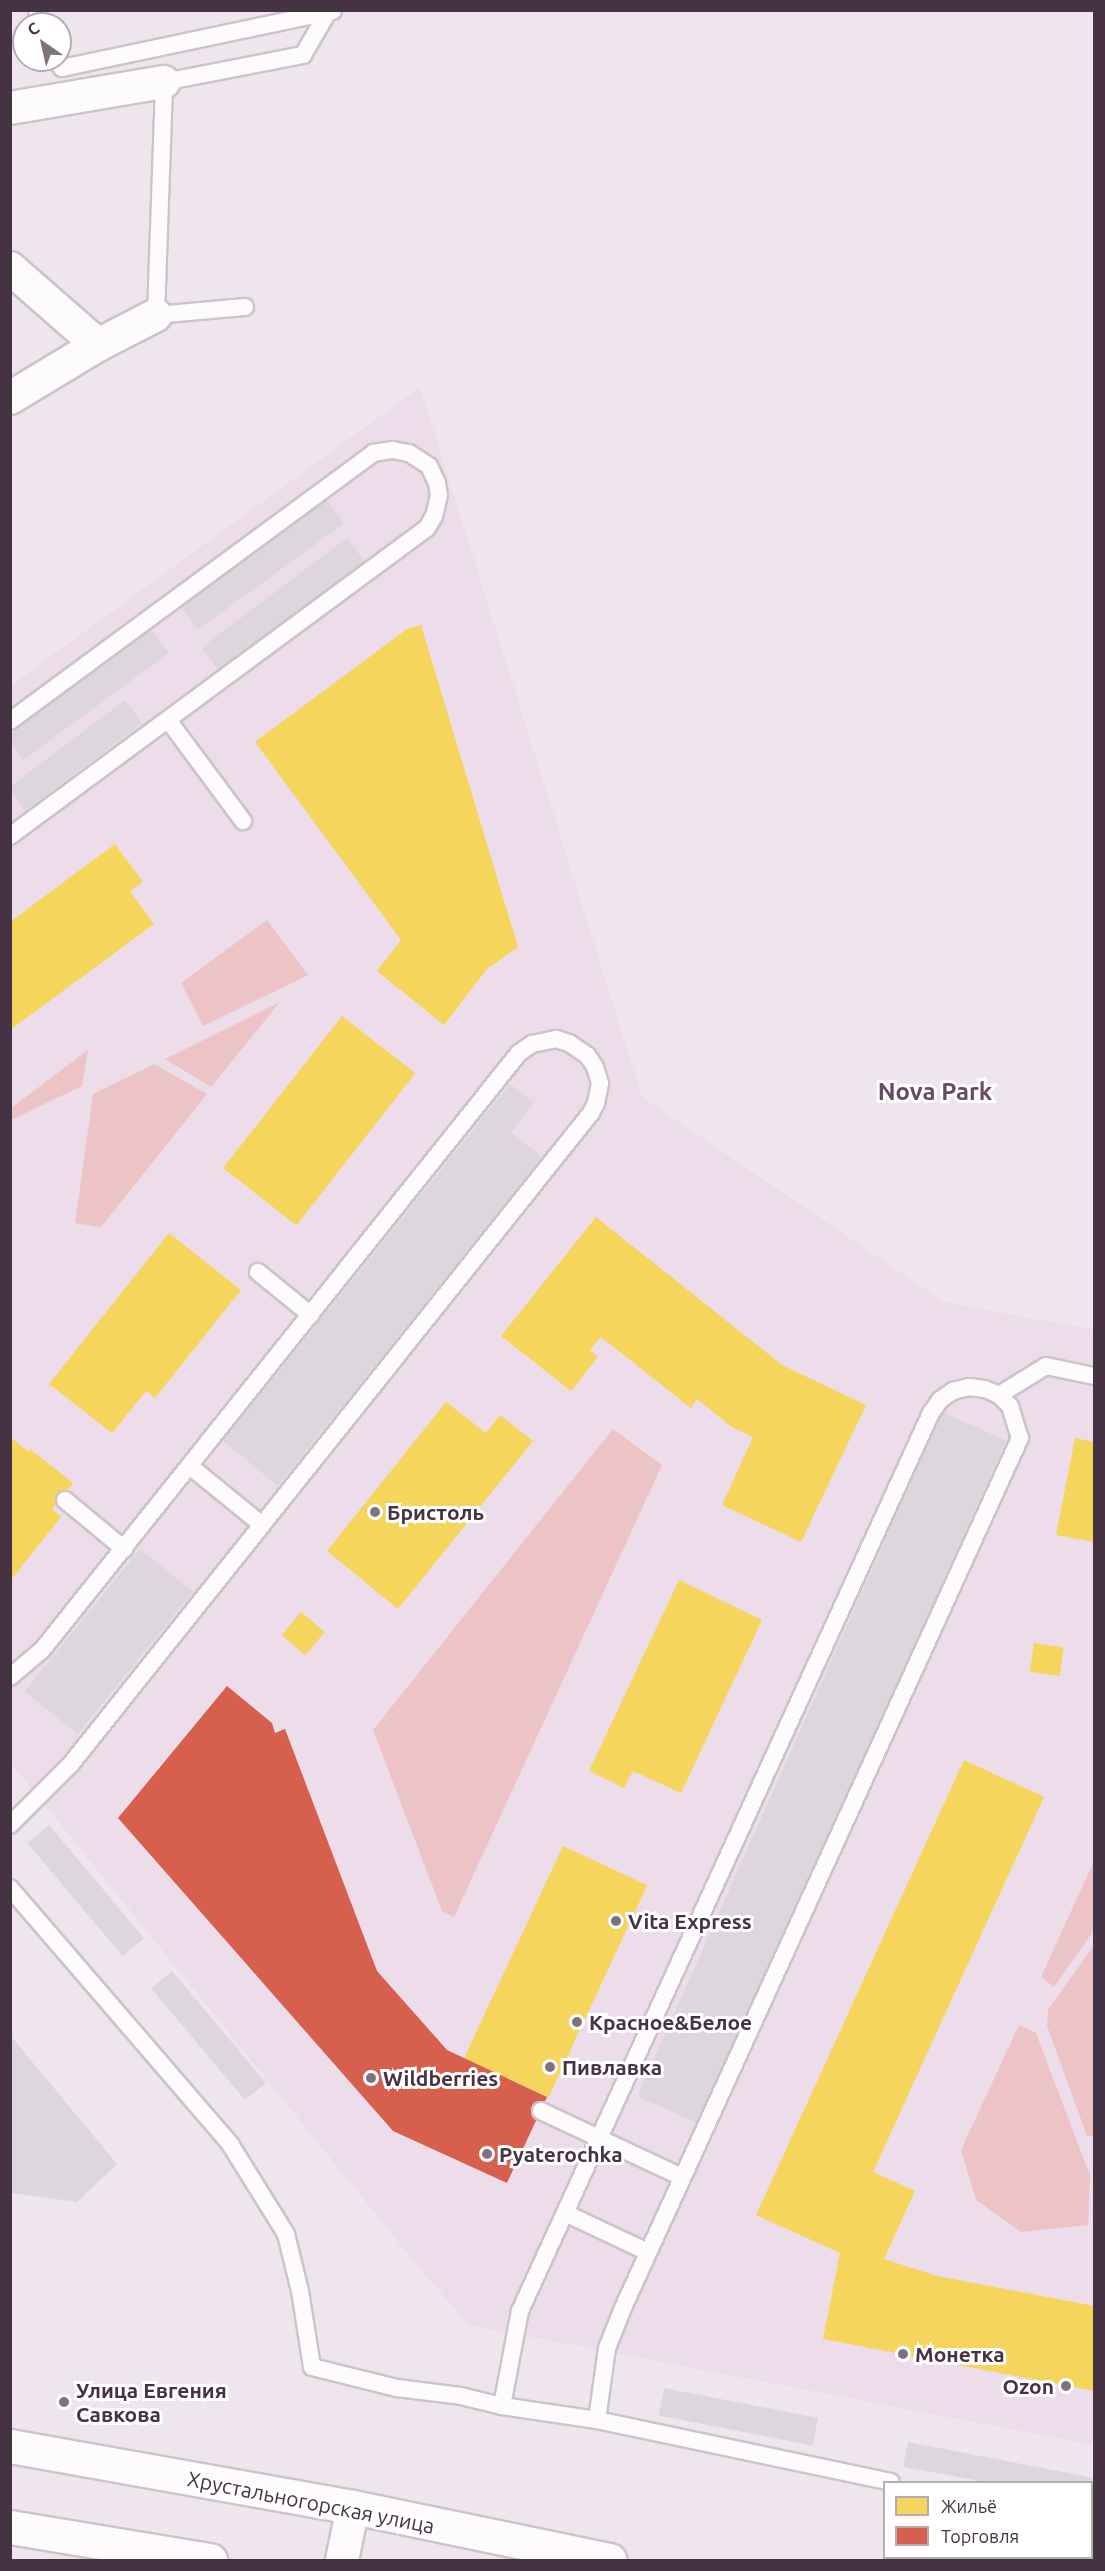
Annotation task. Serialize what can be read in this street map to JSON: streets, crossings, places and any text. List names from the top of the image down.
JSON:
{
  "streets": {
    "street": ["Хрустальногорская улица"]
  },
  "districts": ["Nova Park"],
  "places": [
    "Бристоль",
    "Vita Express",
    "Красное&Белое",
    "Пивлавка",
    "Wildberries",
    "Pyaterochka",
    "Монетка",
    "Ozon",
    "Улица Евгения Савкова"
  ],
  "legend": ["Жильё", "Торговля"],
  "north": "top left"
}
